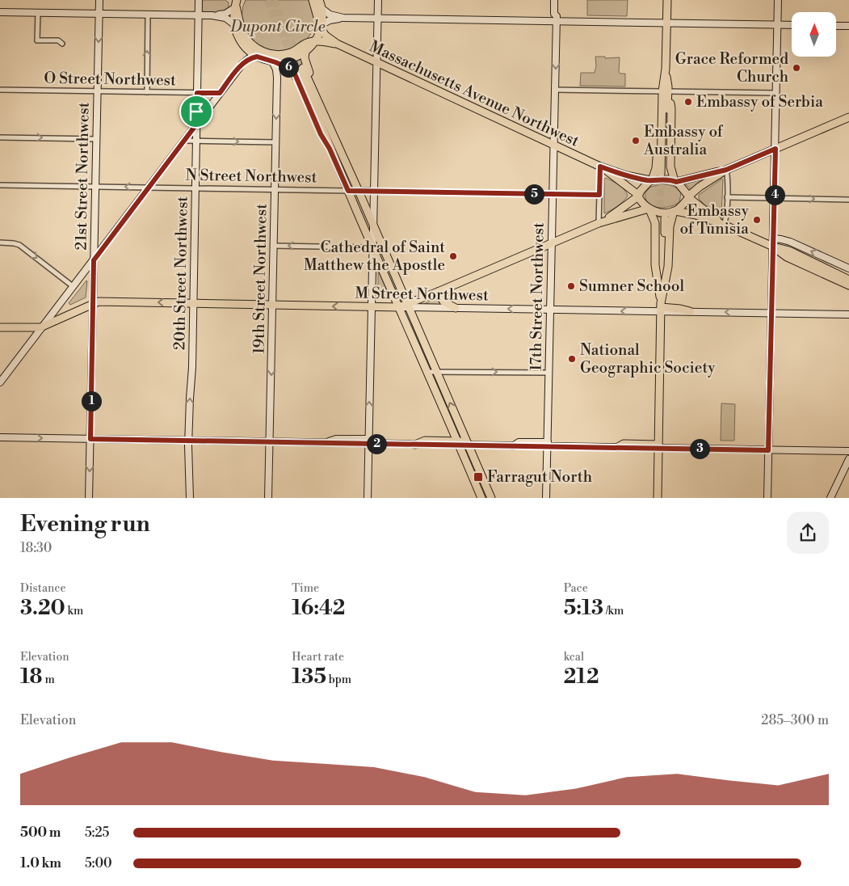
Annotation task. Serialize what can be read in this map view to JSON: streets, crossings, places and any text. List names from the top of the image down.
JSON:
{
  "streets": {
    "main road": [
      "Massachusetts Avenue Northwest",
      "21st Street Northwest",
      "N Street Northwest",
      "20th Street Northwest",
      "19th Street Northwest",
      "M Street Northwest",
      "17th Street Northwest"
    ],
    "street": ["O Street Northwest"]
  },
  "crossings": [
    ["O Street Northwest", "21st Street Northwest"],
    ["O Street Northwest", "20th Street Northwest"],
    ["Massachusetts Avenue Northwest", "17th Street Northwest"],
    ["21st Street Northwest", "N Street Northwest"],
    ["21st Street Northwest", "M Street Northwest"],
    ["N Street Northwest", "20th Street Northwest"],
    ["N Street Northwest", "19th Street Northwest"],
    ["N Street Northwest", "17th Street Northwest"],
    ["20th Street Northwest", "M Street Northwest"],
    ["19th Street Northwest", "M Street Northwest"],
    ["M Street Northwest", "17th Street Northwest"]
  ],
  "one_way": ["M Street Northwest"],
  "parks": ["Dupont Circle"],
  "places": {
    "other": [
      "Grace Reformed Church",
      "Embassy of Serbia",
      "Embassy of Australia",
      "Embassy of Tunisia",
      "Cathedral of Saint Matthew the Apostle",
      "Sumner School",
      "National Geographic Society"
    ],
    "transit": ["Farragut North"]
  },
  "north": "top",
  "page": {
    "pins": [
      "6",
      "5",
      "4",
      "1",
      "2",
      "3"
    ],
    "heading": ["Evening run", "18:30"],
    "stats": [
      ["Distance", "3.20 km"],
      ["Time", "16:42"],
      ["Pace", "5:13 /km"],
      ["Elevation", "18 m"],
      ["Heart rate", "135 bpm"],
      ["kcal", "212"]
    ],
    "chart": ["Elevation", "285–300 m"],
    "list": [
      {
        "name": "500 m",
        "note": "5:25"
      },
      {
        "name": "1.0 km",
        "note": "5:00"
      }
    ]
  }
}
